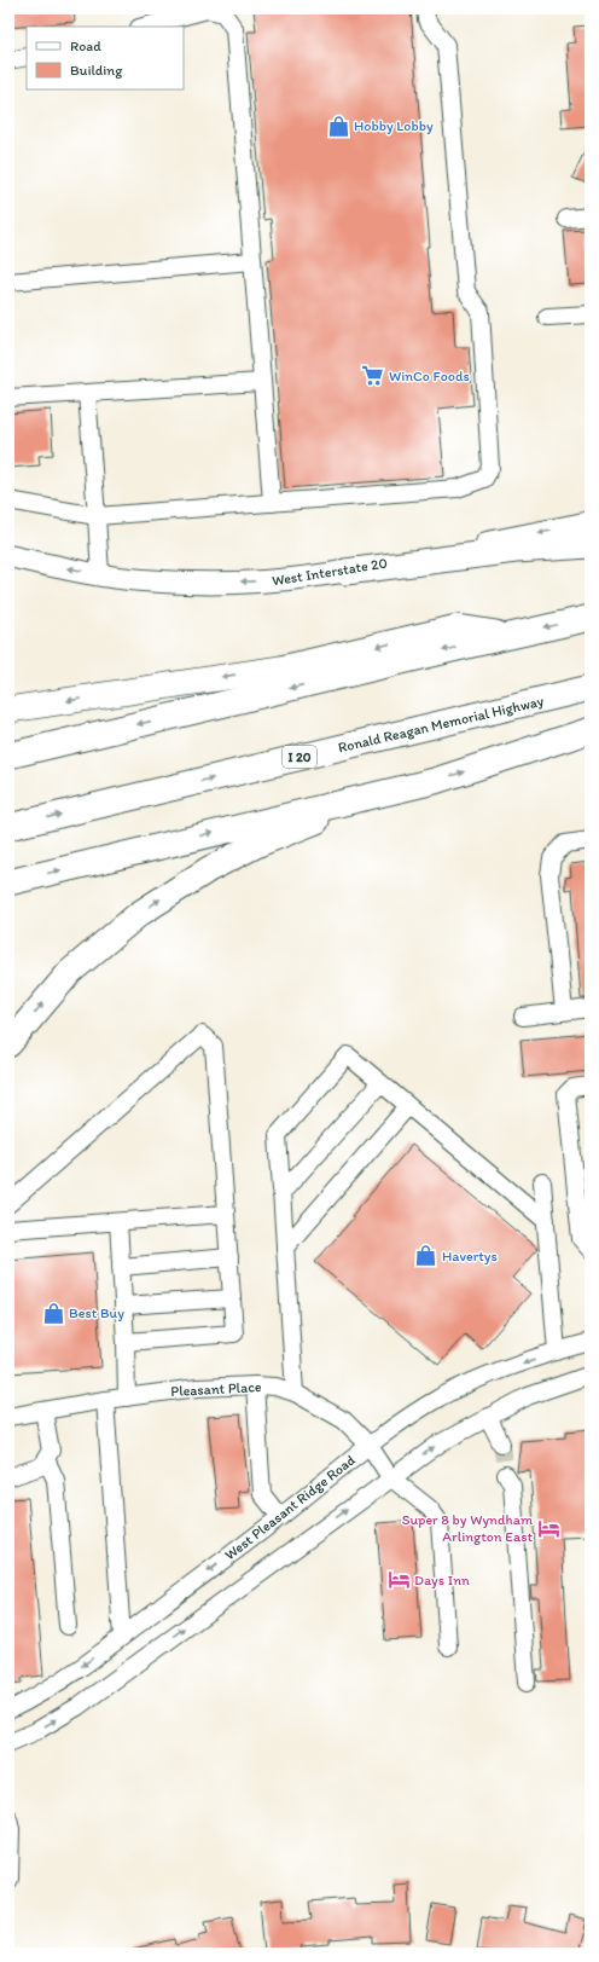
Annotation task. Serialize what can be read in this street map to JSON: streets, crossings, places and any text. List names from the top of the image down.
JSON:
{
  "streets": {
    "highway": ["Ronald Reagan Memorial Highway", "I 20"],
    "main road": ["West Interstate 20"],
    "street": ["Pleasant Place", "West Pleasant Ridge Road"]
  },
  "crossings": [
    ["Pleasant Place", "West Pleasant Ridge Road"]
  ],
  "one_way": ["West Interstate 20"],
  "places": {
    "shop": ["Hobby Lobby", "Havertys", "Best Buy"],
    "supermarket": ["WinCo Foods"],
    "hotel": ["Super 8 by Wyndham Arlington East", "Days Inn"]
  },
  "legend": ["Road", "Building"]
}
